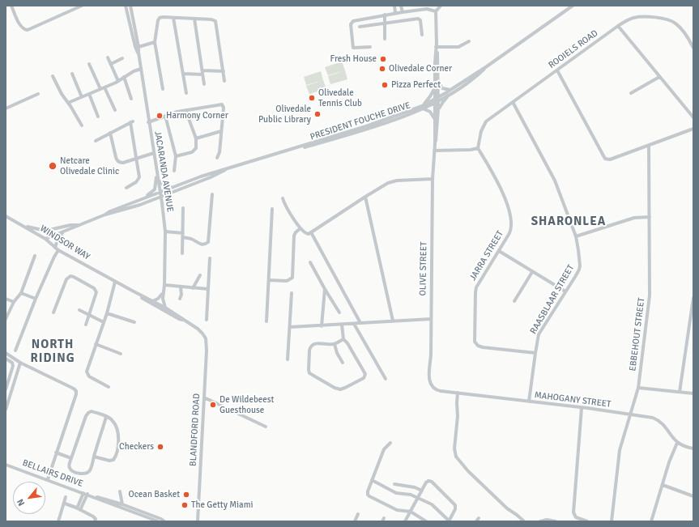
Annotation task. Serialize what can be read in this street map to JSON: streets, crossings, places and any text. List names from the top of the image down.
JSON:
{
  "streets": {
    "street": [
      "ROOIELS ROAD",
      "PRESIDENT FOUCHE DRIVE",
      "JACARANDA AVENUE",
      "WINDSOR WAY",
      "JARRA STREET",
      "OLIVE STREET",
      "RAASBLAAR STREET",
      "EBBEHOUT STREET",
      "MAHOGANY STREET",
      "BLANDFORD ROAD",
      "BELLAIRS DRIVE"
    ]
  },
  "crossings": [
    ["ROOIELS ROAD", "JARRA STREET"],
    ["ROOIELS ROAD", "RAASBLAAR STREET"],
    ["PRESIDENT FOUCHE DRIVE", "JACARANDA AVENUE"],
    ["PRESIDENT FOUCHE DRIVE", "WINDSOR WAY"],
    ["PRESIDENT FOUCHE DRIVE", "OLIVE STREET"],
    ["JACARANDA AVENUE", "WINDSOR WAY"],
    ["WINDSOR WAY", "BLANDFORD ROAD"],
    ["JARRA STREET", "RAASBLAAR STREET"],
    ["OLIVE STREET", "MAHOGANY STREET"],
    ["RAASBLAAR STREET", "MAHOGANY STREET"],
    ["EBBEHOUT STREET", "MAHOGANY STREET"]
  ],
  "districts": ["SHARONLEA", "NORTH RIDING"],
  "places": [
    "Fresh House",
    "Olivedale Corner",
    "Pizza Perfect",
    "Olivedale Tennis Club",
    "Olivedale Public Library",
    "Harmony Corner",
    "Netcare Olivedale Clinic",
    "De Wildebeest Guesthouse",
    "Checkers",
    "Ocean Basket",
    "The Getty Miami"
  ],
  "north": "bottom left"
}
